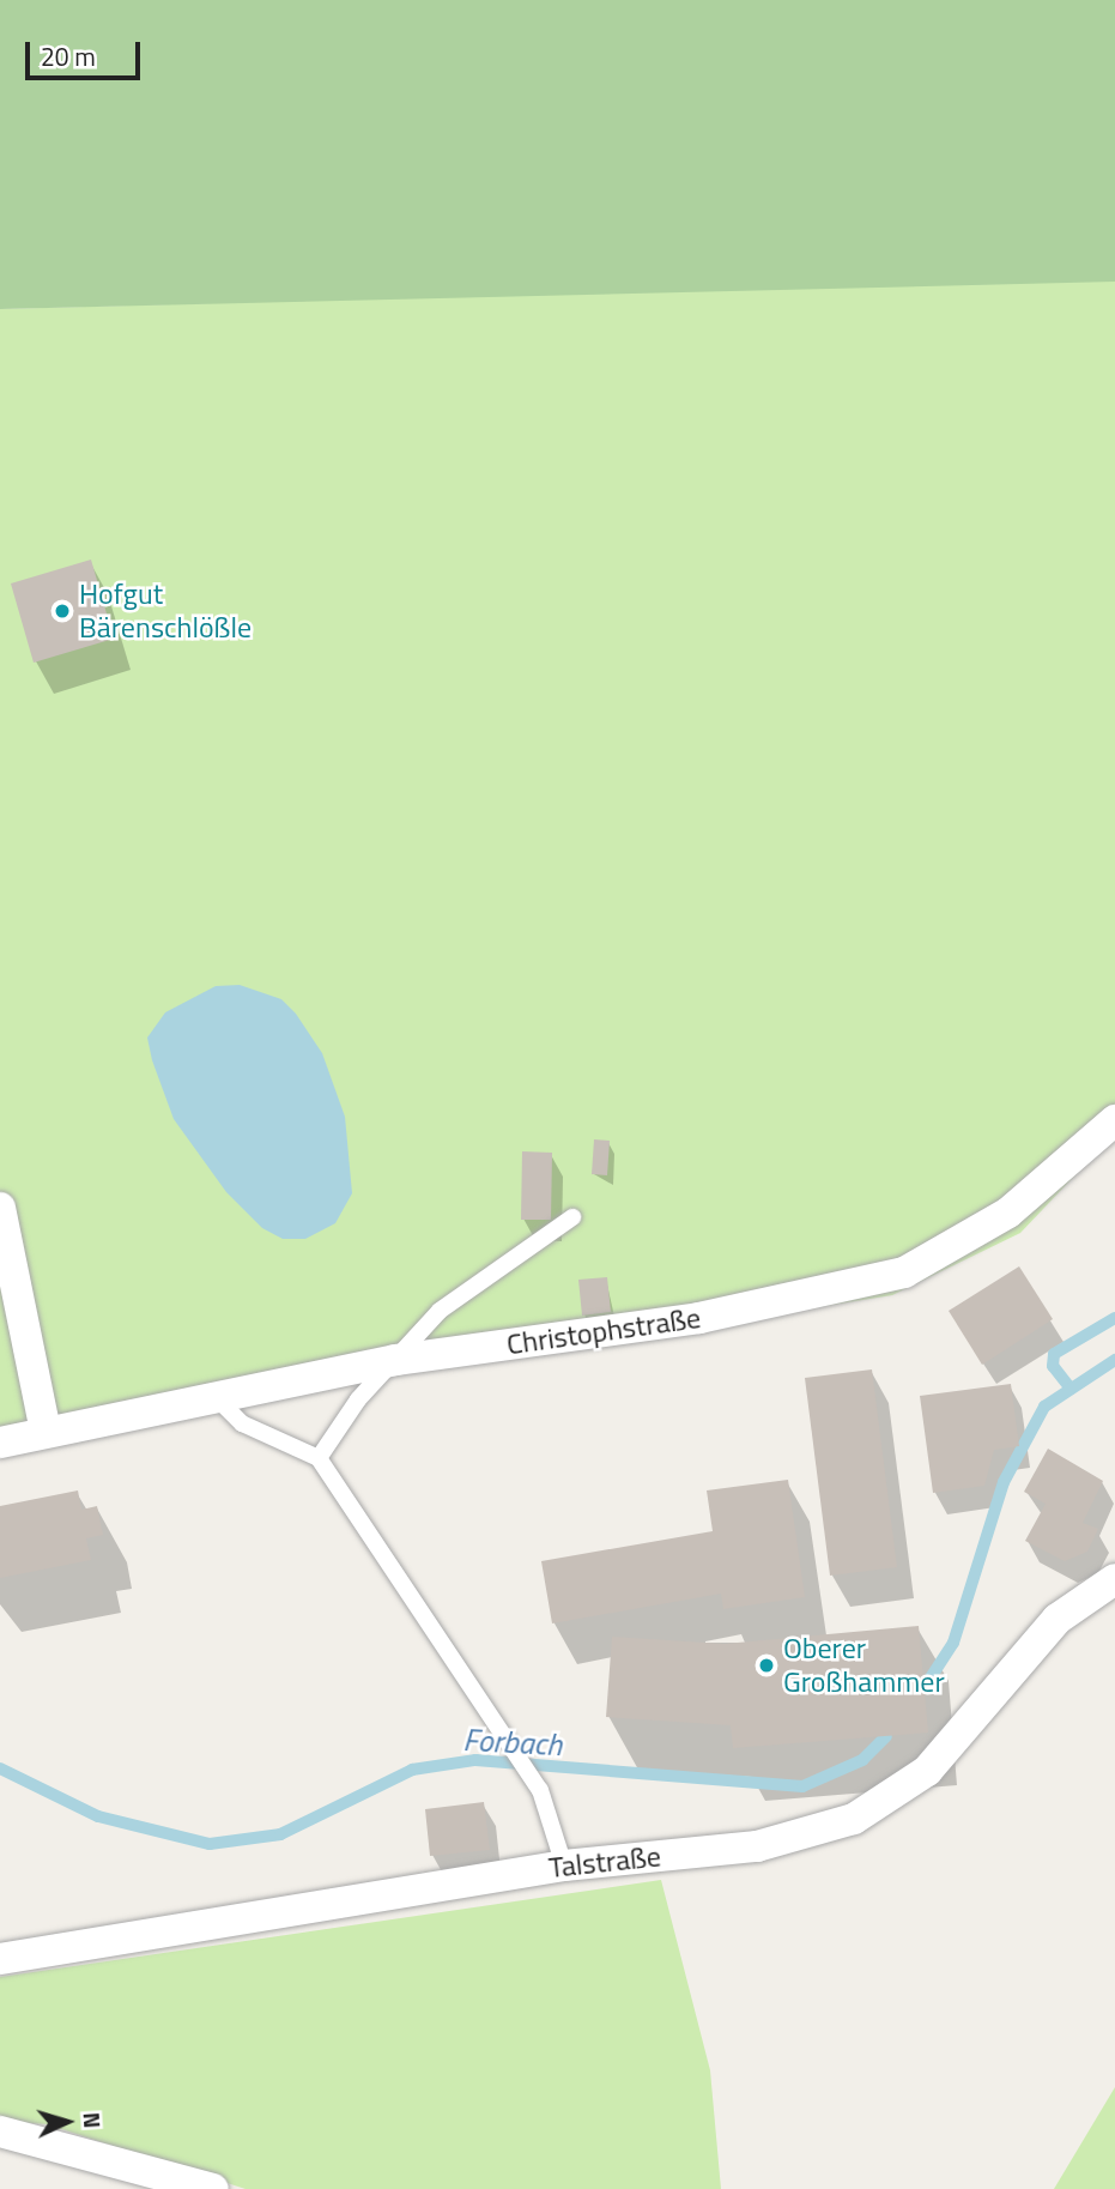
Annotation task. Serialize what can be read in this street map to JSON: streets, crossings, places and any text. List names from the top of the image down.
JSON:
{
  "streets": {
    "street": ["Christophstraße", "Talstraße"]
  },
  "water": ["Forbach"],
  "places": ["Hofgut Bärenschlößle", "Oberer Großhammer"],
  "scale_bar": "20 m",
  "north": "right"
}
